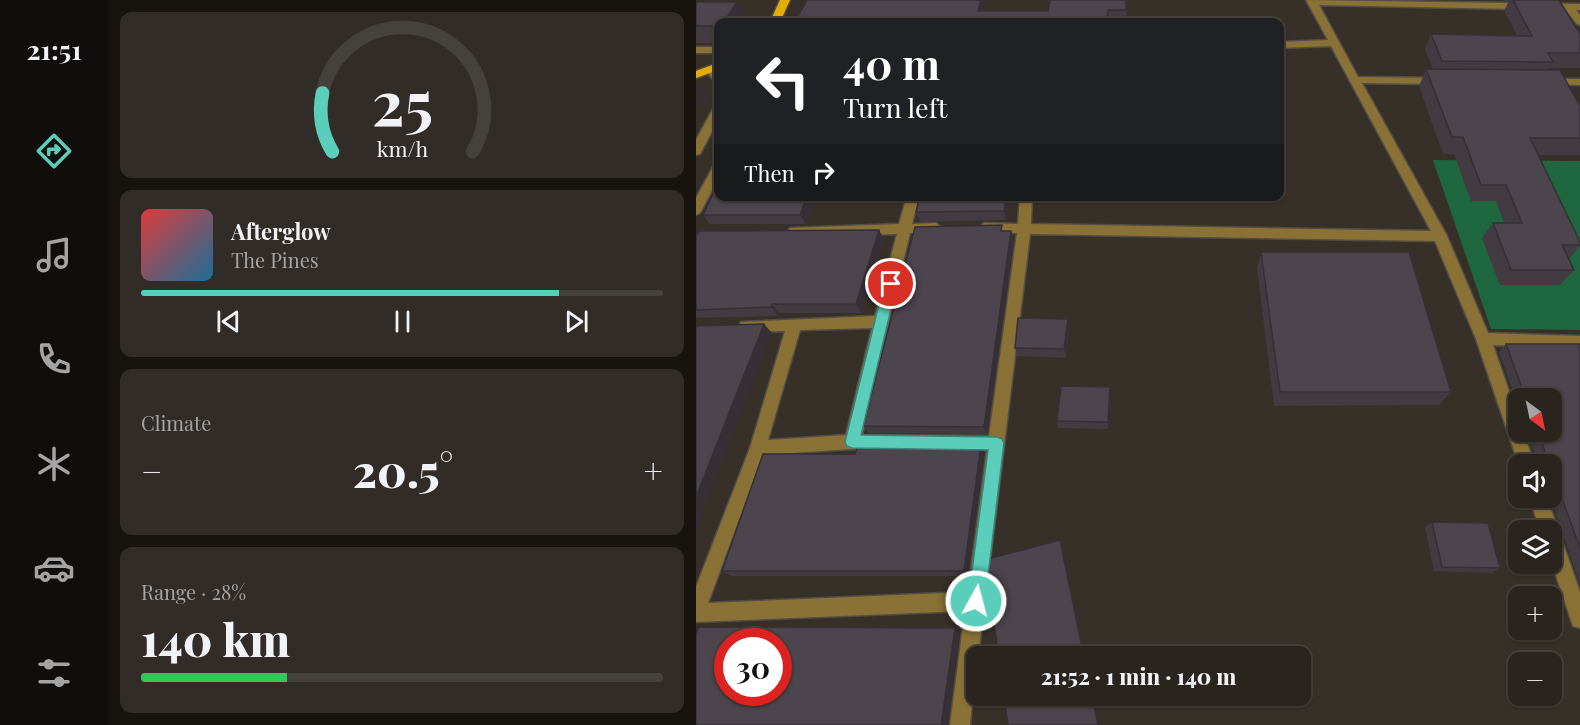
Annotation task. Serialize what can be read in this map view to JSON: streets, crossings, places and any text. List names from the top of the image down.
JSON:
{
  "north": "bottom right",
  "page": {
    "tabs": "21:51",
    "turn": ["40 m", "Turn left"],
    "then": "Then",
    "song": ["Afterglow", "The Pines"],
    "tile": [
      "Climate",
      ["Range · 28%", "140 km"]
    ],
    "map_buttons": ["+", "−"],
    "heat": ["−", "20.5°", "+"],
    "limit": "30",
    "trip": "21:52 · 1 min · 140 m",
    "gauge": ["25", "km/h"]
  }
}
